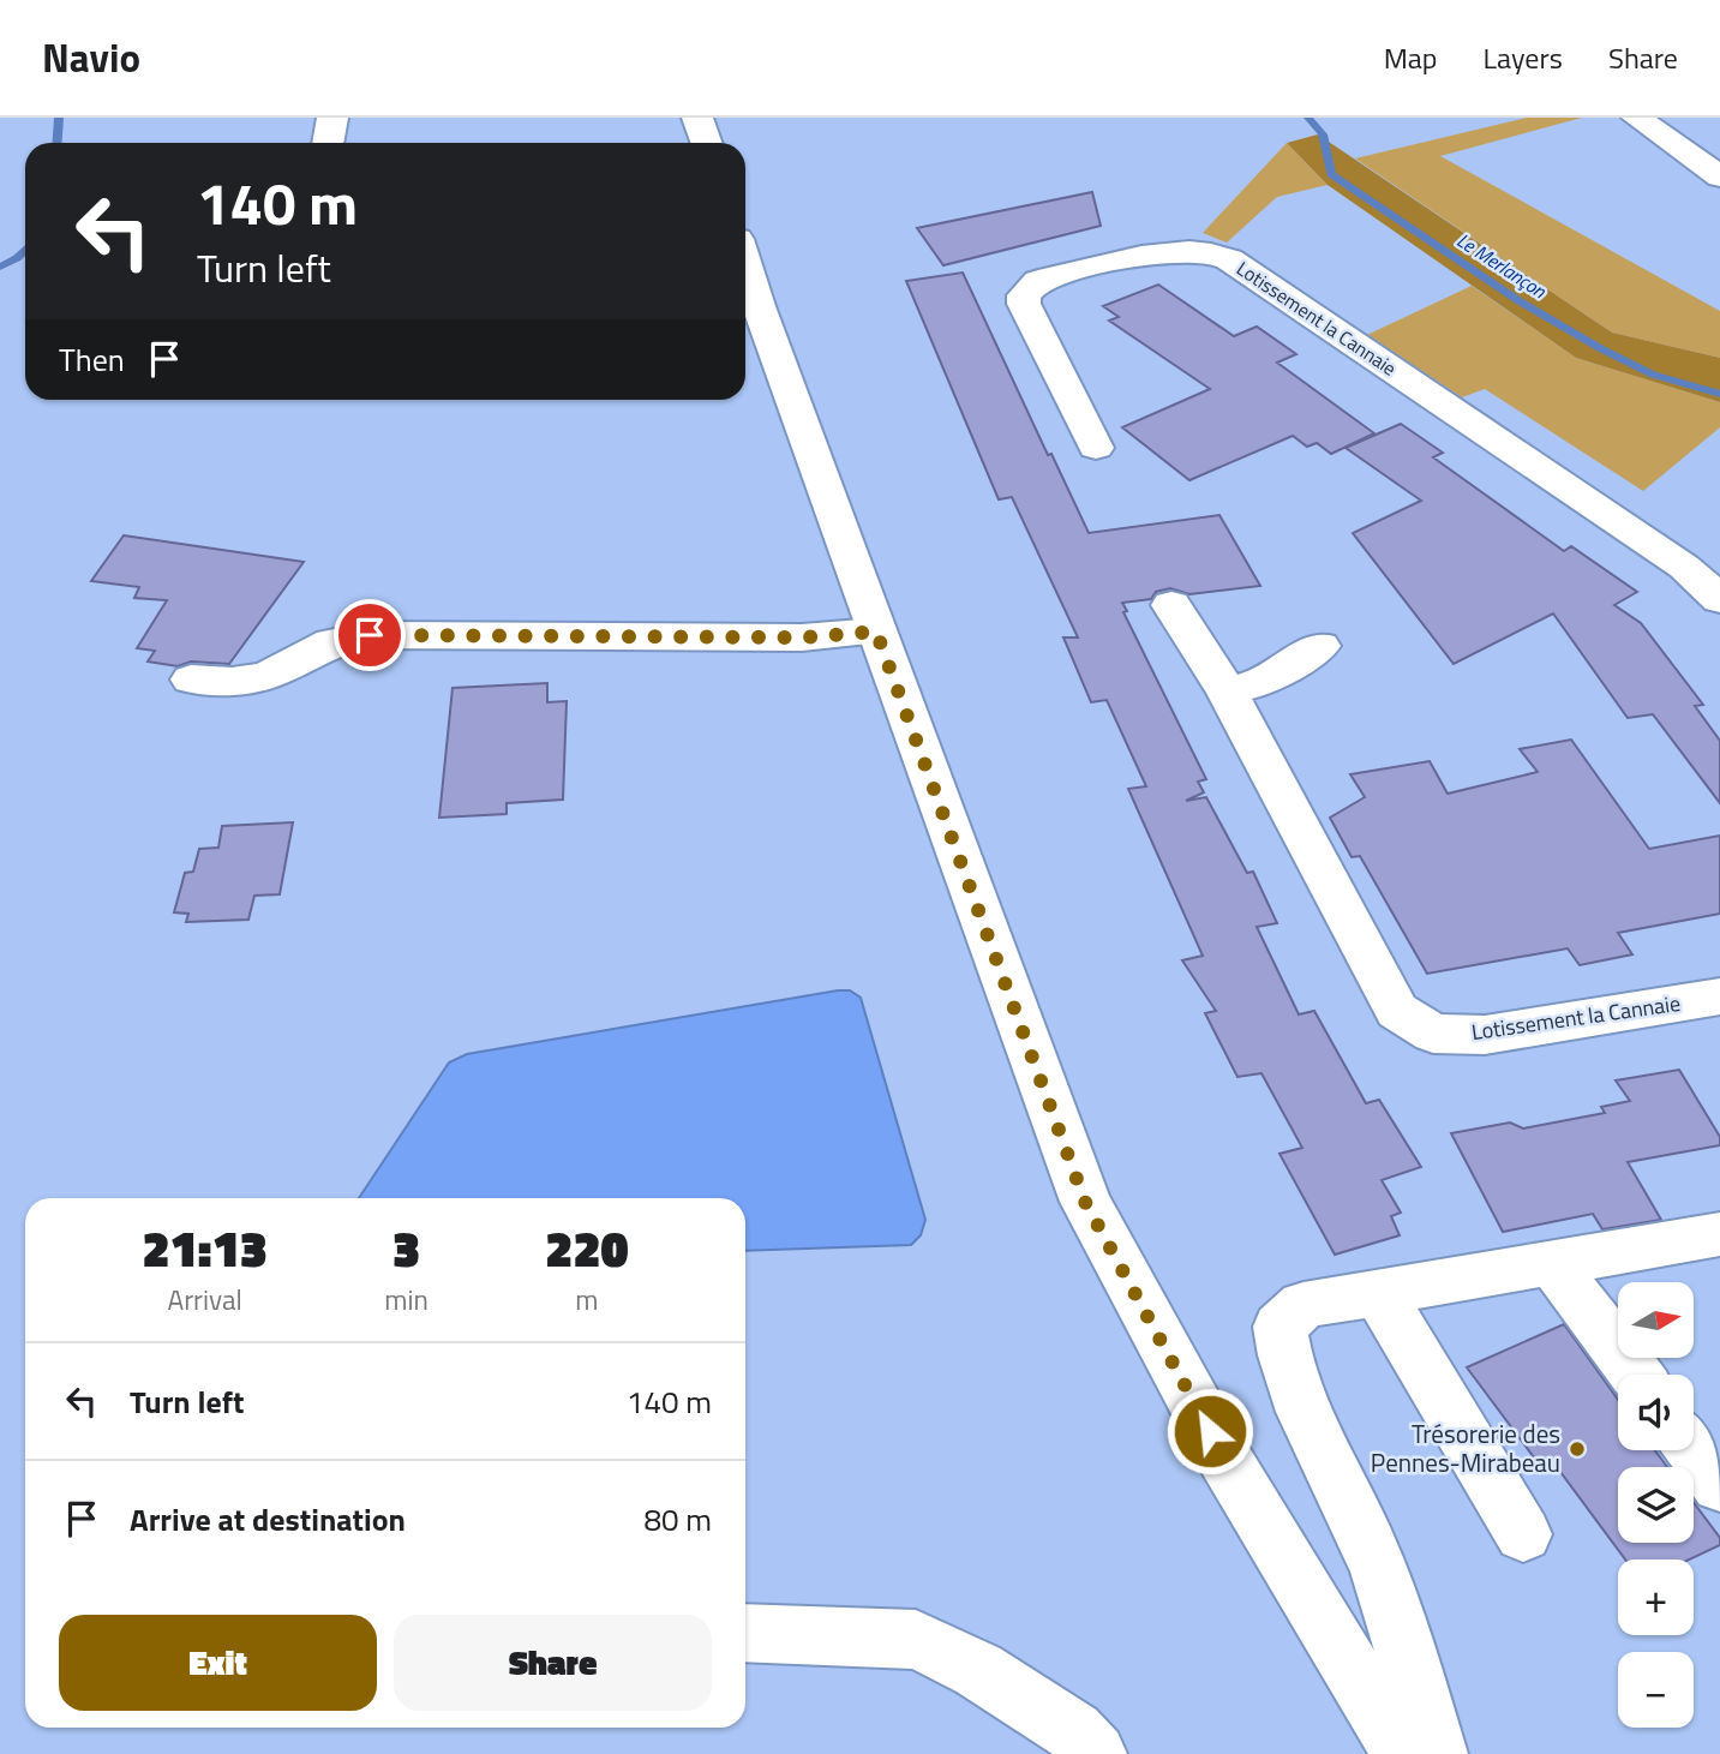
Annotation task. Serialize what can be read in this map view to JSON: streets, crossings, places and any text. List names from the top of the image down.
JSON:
{
  "streets": {
    "street": ["Lotissement la Cannaie"]
  },
  "water": ["Le Merlançon"],
  "places": ["Trésorerie des Pennes-Mirabeau"],
  "north": "right",
  "page": {
    "header": "Navio",
    "nav": ["Map", "Layers", "Share"],
    "turn": ["140 m", "Turn left"],
    "then": "Then",
    "eta": [
      "21:13",
      "Arrival",
      "3",
      "min",
      "220",
      "m"
    ],
    "map_buttons": ["+", "−"],
    "list": [
      {
        "name": "Turn left",
        "value": "140 m"
      },
      {
        "name": "Arrive at destination",
        "value": "80 m"
      }
    ],
    "buttons": ["Exit", "Share"]
  }
}
